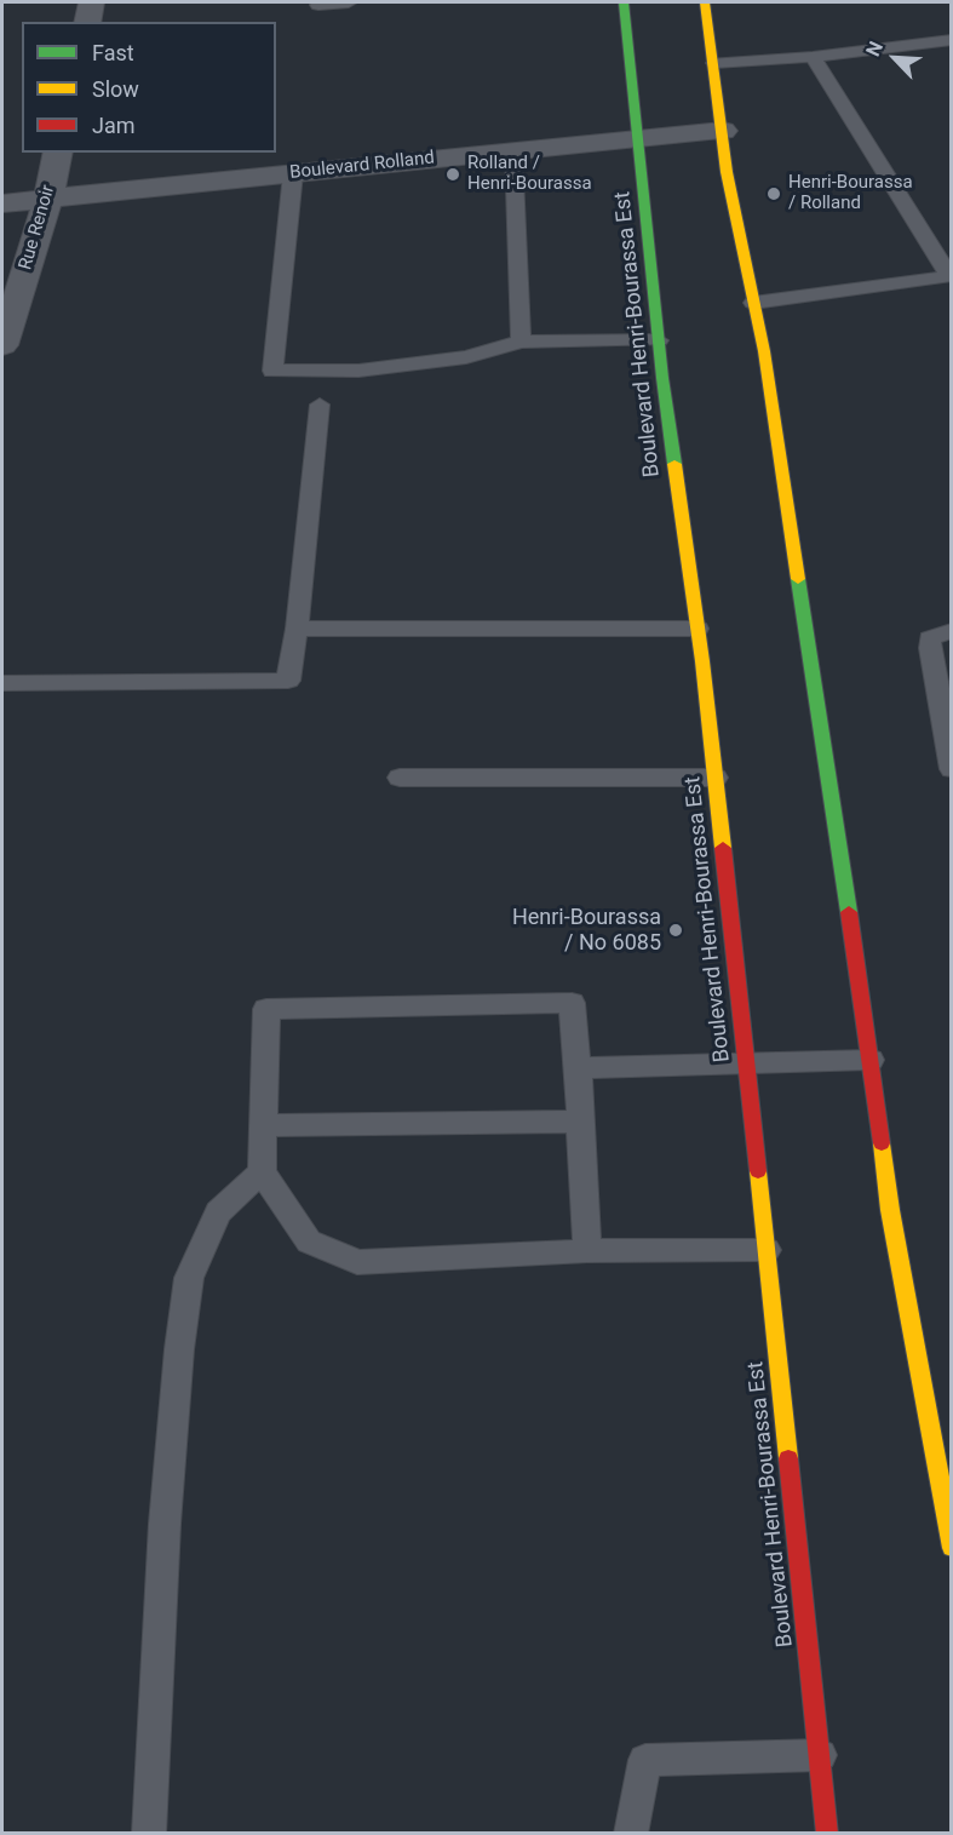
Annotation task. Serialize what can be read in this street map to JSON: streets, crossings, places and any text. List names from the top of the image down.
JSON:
{
  "streets": {
    "main road": ["Boulevard Henri-Bourassa Est"],
    "street": ["Boulevard Rolland", "Rue Renoir"]
  },
  "crossings": [
    ["Boulevard Rolland", "Rue Renoir"],
    ["Boulevard Rolland", "Boulevard Henri-Bourassa Est"]
  ],
  "places": ["Rolland / Henri-Bourassa", "Henri-Bourassa / Rolland", "Henri-Bourassa / No 6085"],
  "legend": ["Fast", "Slow", "Jam"],
  "north": "top left"
}
